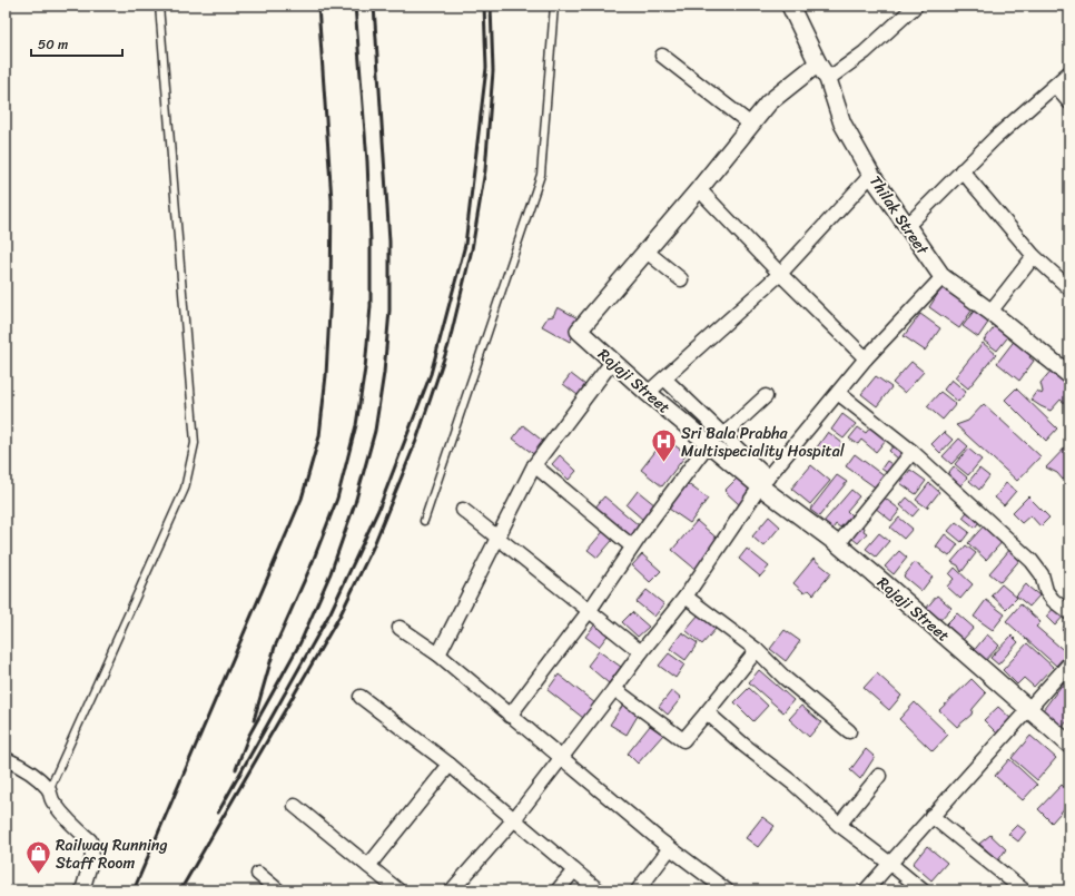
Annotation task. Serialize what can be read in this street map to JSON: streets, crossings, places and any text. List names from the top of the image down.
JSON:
{
  "streets": {
    "street": ["Thilak Street", "Rajaji Street"]
  },
  "crossings": [
    ["Thilak Street", "Rajaji Street"]
  ],
  "places": {
    "hospital": ["Sri Bala Prabha Multispeciality Hospital"],
    "shop": ["Railway Running Staff Room"]
  },
  "scale_bar": "50 m"
}
